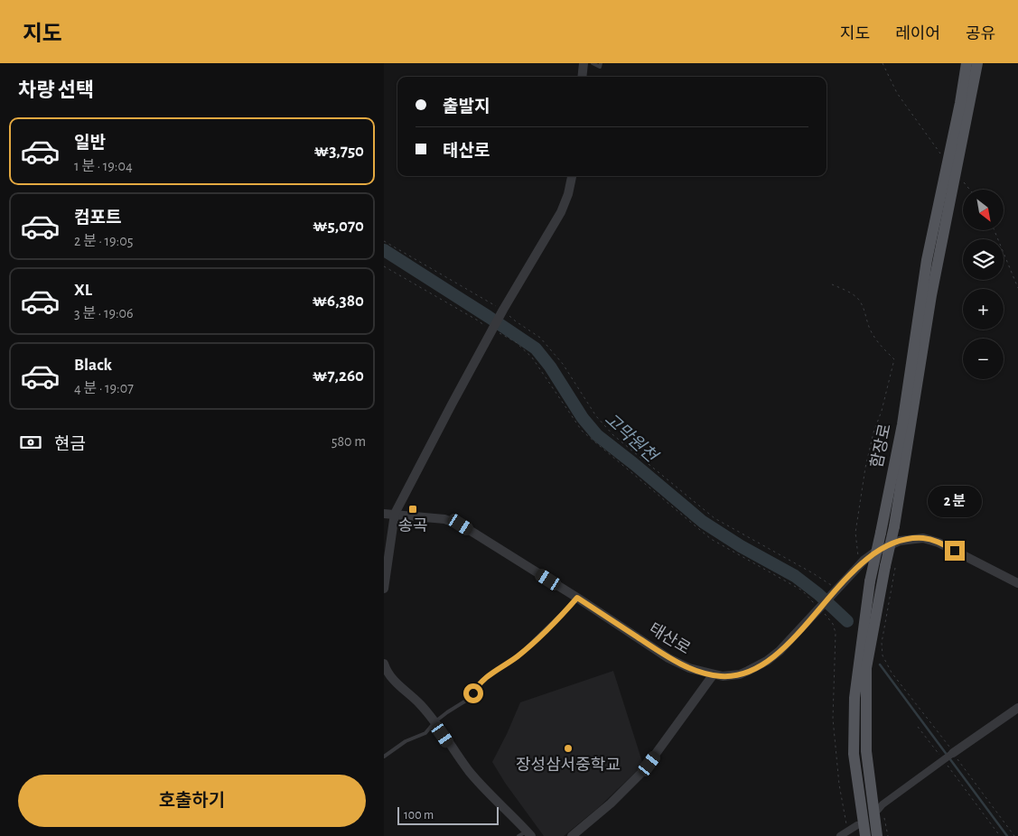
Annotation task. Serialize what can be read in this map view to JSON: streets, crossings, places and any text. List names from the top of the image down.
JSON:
{
  "streets": {
    "main road": ["함장로"],
    "street": ["태산로"]
  },
  "water": ["고막원천"],
  "places": {
    "transit": ["송곡"],
    "other": ["장성삼서중학교"]
  },
  "scale_bar": "100 m",
  "north": "bottom right",
  "page": {
    "header": "지도",
    "nav": ["지도", "레이어", "공유"],
    "heading": "차량 선택",
    "banner": ["출발지", "태산로"],
    "list": [
      {
        "name": "일반",
        "note": "1 분 · 19:04",
        "value": "₩3,750"
      },
      {
        "name": "컴포트",
        "note": "2 분 · 19:05",
        "value": "₩5,070"
      },
      {
        "name": "XL",
        "note": "3 분 · 19:06",
        "value": "₩6,380"
      },
      {
        "name": "Black",
        "note": "4 분 · 19:07",
        "value": "₩7,260"
      }
    ],
    "map_buttons": ["+", "−"],
    "pay": ["현금", "580 m"],
    "bubble": "2 분",
    "buttons": "호출하기",
    "scale": "100 m"
  }
}
